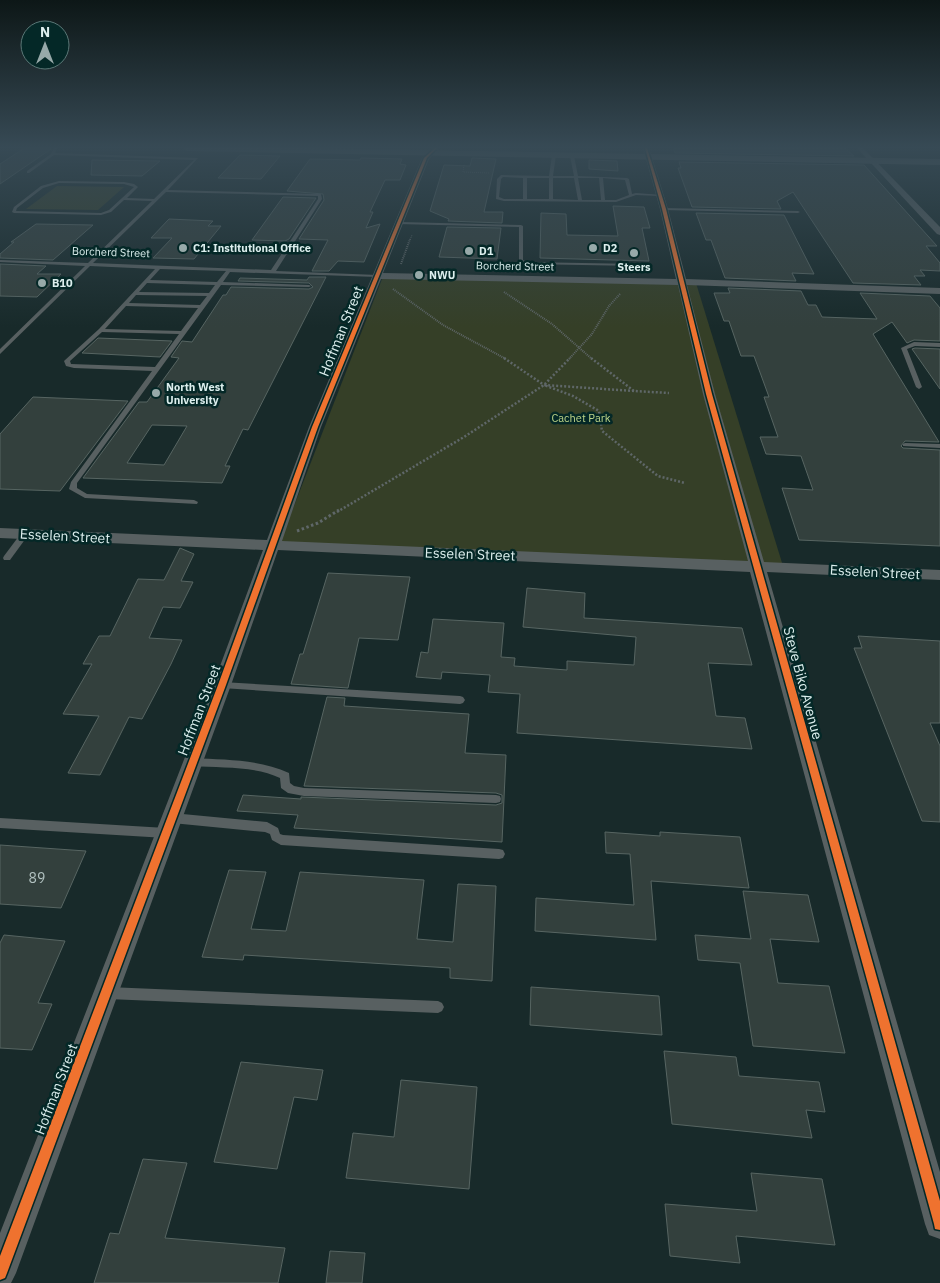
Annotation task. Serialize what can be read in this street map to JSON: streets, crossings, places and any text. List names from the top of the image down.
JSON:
{
  "streets": {
    "street": [
      "Borcherd Street",
      "Hoffman Street",
      "Esselen Street",
      "Steve Biko Avenue"
    ]
  },
  "crossings": [
    ["Borcherd Street", "Hoffman Street"],
    ["Borcherd Street", "Steve Biko Avenue"],
    ["Hoffman Street", "Esselen Street"],
    ["Esselen Street", "Steve Biko Avenue"]
  ],
  "parks": ["Cachet Park"],
  "places": [
    "C1: Institutional Office",
    "D2",
    "D1",
    "Steers",
    "NWU",
    "B10",
    "North West University"
  ],
  "house_numbers": ["89"],
  "north": "top"
}
